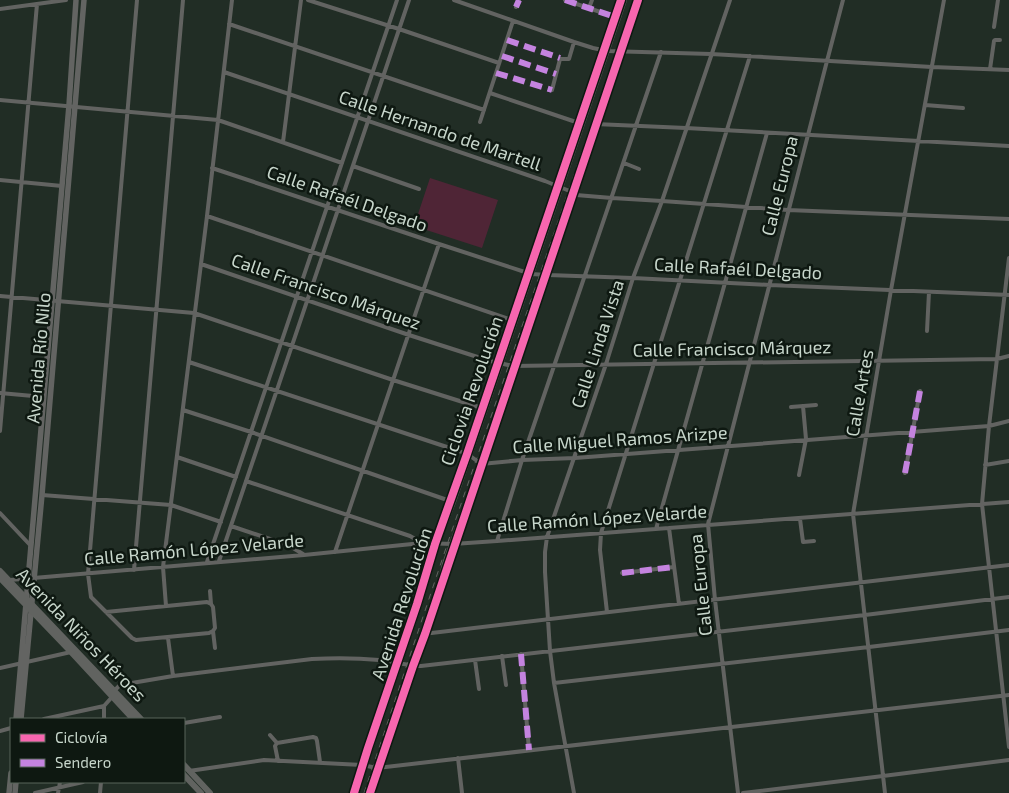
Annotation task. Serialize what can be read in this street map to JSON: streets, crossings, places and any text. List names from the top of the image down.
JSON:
{
  "streets": {
    "main road": ["Avenida Río Nilo", "Avenida Revolución", "Avenida Niños Héroes"],
    "street": [
      "Calle Hernando de Martell",
      "Calle Europa",
      "Calle Rafaél Delgado",
      "Calle Francisco Márquez",
      "Calle Linda Vista",
      "Calle Artes",
      "Calle Miguel Ramos Arizpe",
      "Calle Ramón López Velarde"
    ],
    "cycle path": ["Ciclovia Revolución"]
  },
  "crossings": [
    ["Calle Hernando de Martell", "Calle Europa"],
    ["Calle Hernando de Martell", "Calle Linda Vista"],
    ["Calle Hernando de Martell", "Calle Artes"],
    ["Calle Hernando de Martell", "Avenida Revolución"],
    ["Calle Europa", "Calle Rafaél Delgado"],
    ["Calle Europa", "Calle Francisco Márquez"],
    ["Calle Europa", "Calle Miguel Ramos Arizpe"],
    ["Calle Europa", "Calle Ramón López Velarde"],
    ["Calle Rafaél Delgado", "Calle Linda Vista"],
    ["Calle Rafaél Delgado", "Calle Artes"],
    ["Calle Rafaél Delgado", "Avenida Revolución"],
    ["Calle Francisco Márquez", "Calle Linda Vista"],
    ["Calle Francisco Márquez", "Calle Artes"],
    ["Calle Francisco Márquez", "Avenida Revolución"],
    ["Calle Linda Vista", "Calle Miguel Ramos Arizpe"],
    ["Calle Linda Vista", "Calle Ramón López Velarde"],
    ["Avenida Río Nilo", "Calle Ramón López Velarde"],
    ["Avenida Río Nilo", "Avenida Niños Héroes"],
    ["Calle Artes", "Calle Miguel Ramos Arizpe"],
    ["Calle Artes", "Calle Ramón López Velarde"],
    ["Calle Miguel Ramos Arizpe", "Avenida Revolución"],
    ["Calle Ramón López Velarde", "Avenida Revolución"],
    ["Calle Ramón López Velarde", "Avenida Niños Héroes"]
  ],
  "legend": ["Ciclovía", "Sendero"]
}
